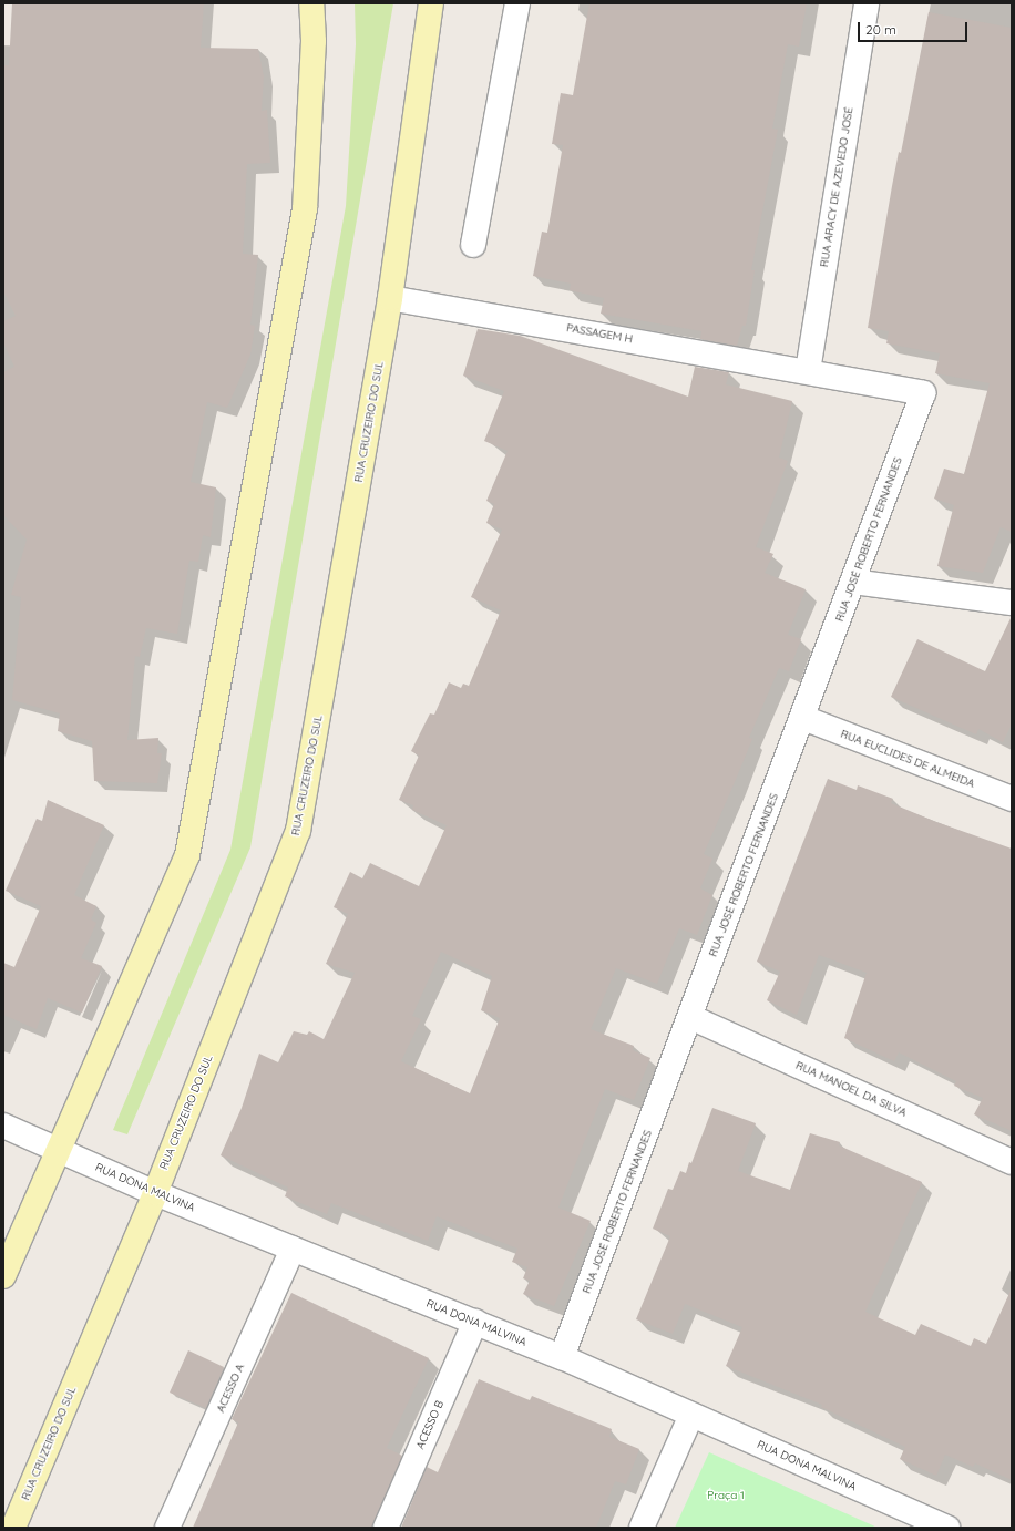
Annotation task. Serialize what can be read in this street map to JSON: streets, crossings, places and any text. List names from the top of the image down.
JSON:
{
  "streets": {
    "main road": ["RUA CRUZEIRO DO SUL"],
    "street": [
      "RUA ARACY DE AZEVEDO JOSÉ",
      "PASSAGEM H",
      "RUA JOSÉ ROBERTO FERNANDES",
      "RUA EUCLIDES DE ALMEIDA",
      "RUA MANOEL DA SILVA",
      "RUA DONA MALVINA",
      "ACESSO A",
      "ACESSO B"
    ]
  },
  "crossings": [
    ["RUA ARACY DE AZEVEDO JOSÉ", "PASSAGEM H"],
    ["PASSAGEM H", "RUA CRUZEIRO DO SUL"],
    ["PASSAGEM H", "RUA JOSÉ ROBERTO FERNANDES"],
    ["RUA CRUZEIRO DO SUL", "RUA DONA MALVINA"],
    ["RUA JOSÉ ROBERTO FERNANDES", "RUA EUCLIDES DE ALMEIDA"],
    ["RUA JOSÉ ROBERTO FERNANDES", "RUA MANOEL DA SILVA"],
    ["RUA JOSÉ ROBERTO FERNANDES", "RUA DONA MALVINA"],
    ["RUA DONA MALVINA", "ACESSO A"],
    ["RUA DONA MALVINA", "ACESSO B"]
  ],
  "parks": ["Praça 1"],
  "scale_bar": "20 m"
}
